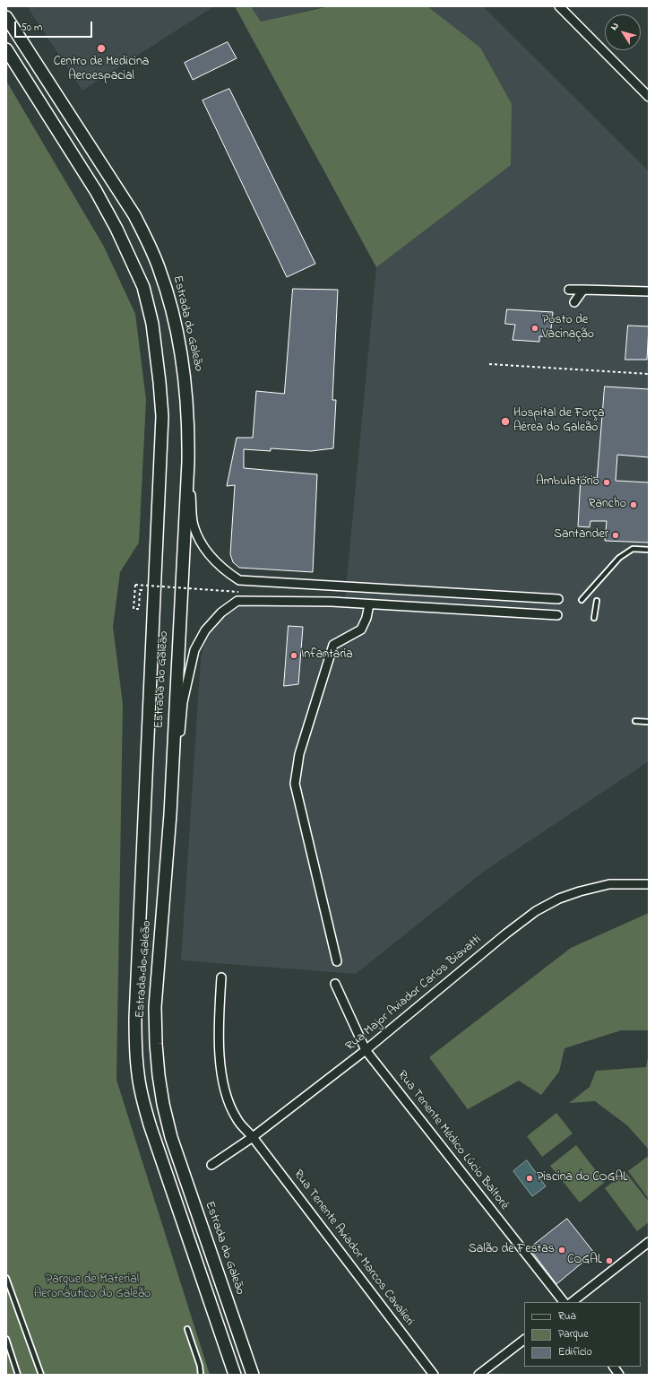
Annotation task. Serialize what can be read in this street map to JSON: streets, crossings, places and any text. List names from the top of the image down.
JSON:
{
  "streets": {
    "main road": ["Estrada do Galeão"],
    "street": ["Rua Major Aviador Carlos Biavatti", "Rua Tenente Médico Lúcio Baltoré", "Rua Tenente Aviador Marcos Cavalieri"]
  },
  "crossings": [
    ["Rua Major Aviador Carlos Biavatti", "Rua Tenente Médico Lúcio Baltoré"],
    ["Rua Major Aviador Carlos Biavatti", "Rua Tenente Aviador Marcos Cavalieri"]
  ],
  "parks": ["Parque de Material Aeronáutico do Galeão"],
  "places": [
    "Centro de Medicina Aeroespacial",
    "Posto de Vacinação",
    "Hospital de Força Aérea do Galeão",
    "Ambulatório",
    "Rancho",
    "Santander",
    "Infantaria",
    "Piscina do COGAL",
    "Salão de Festas",
    "COGAL"
  ],
  "legend": ["Rua", "Parque", "Edifício"],
  "scale_bar": "50 m",
  "north": "top left"
}
